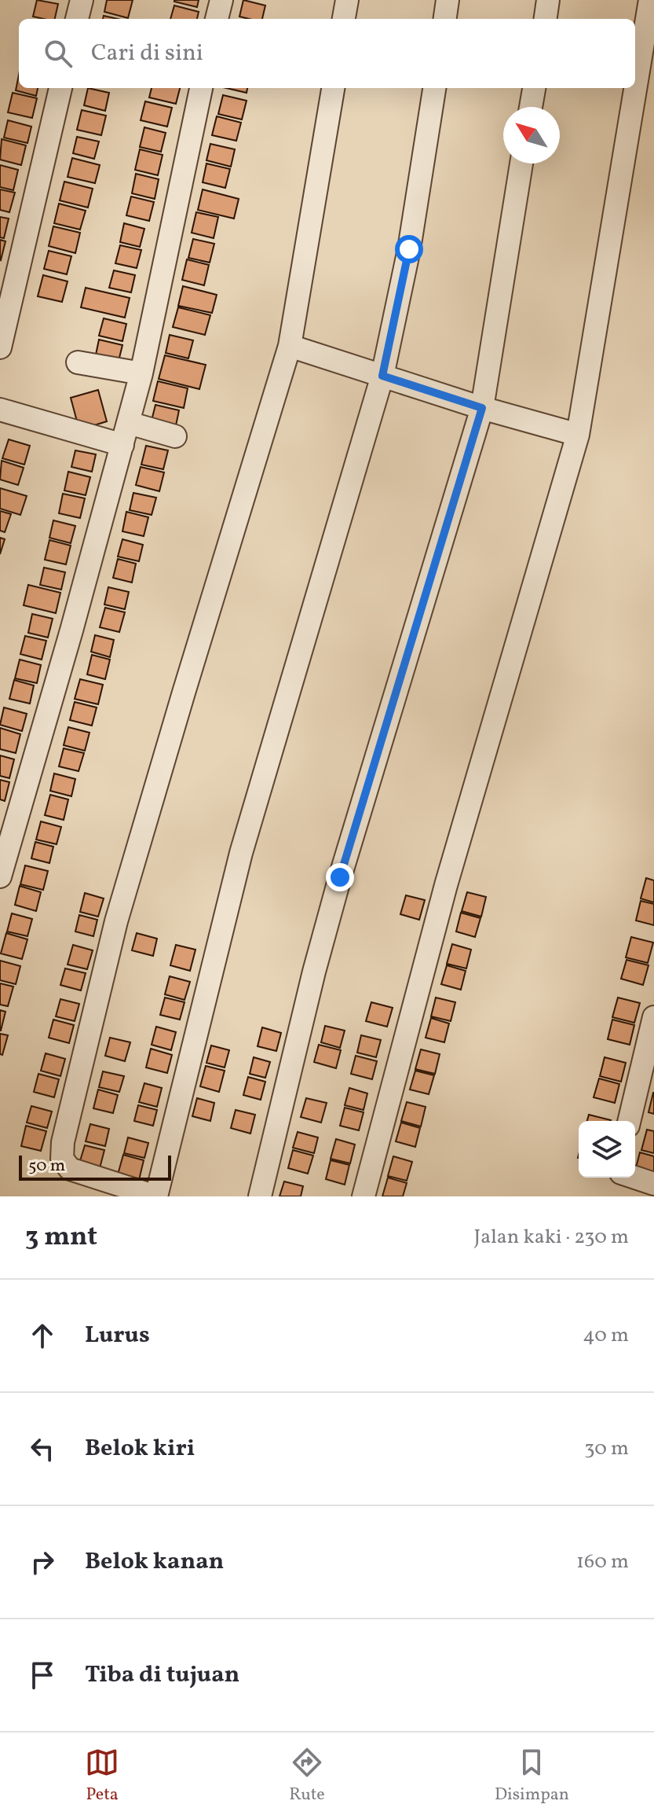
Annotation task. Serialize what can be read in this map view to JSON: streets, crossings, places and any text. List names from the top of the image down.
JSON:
{
  "scale_bar": "50 m",
  "north": "top left",
  "page": {
    "search": "Cari di sini",
    "scale": "50 m",
    "heading": ["3 mnt", "Jalan kaki · 230 m"],
    "list": [
      ["Lurus", "40 m"],
      ["Belok kiri", "30 m"],
      ["Belok kanan", "160 m"],
      "Tiba di tujuan"
    ],
    "nav": ["Peta", "Rute", "Disimpan"]
  }
}
